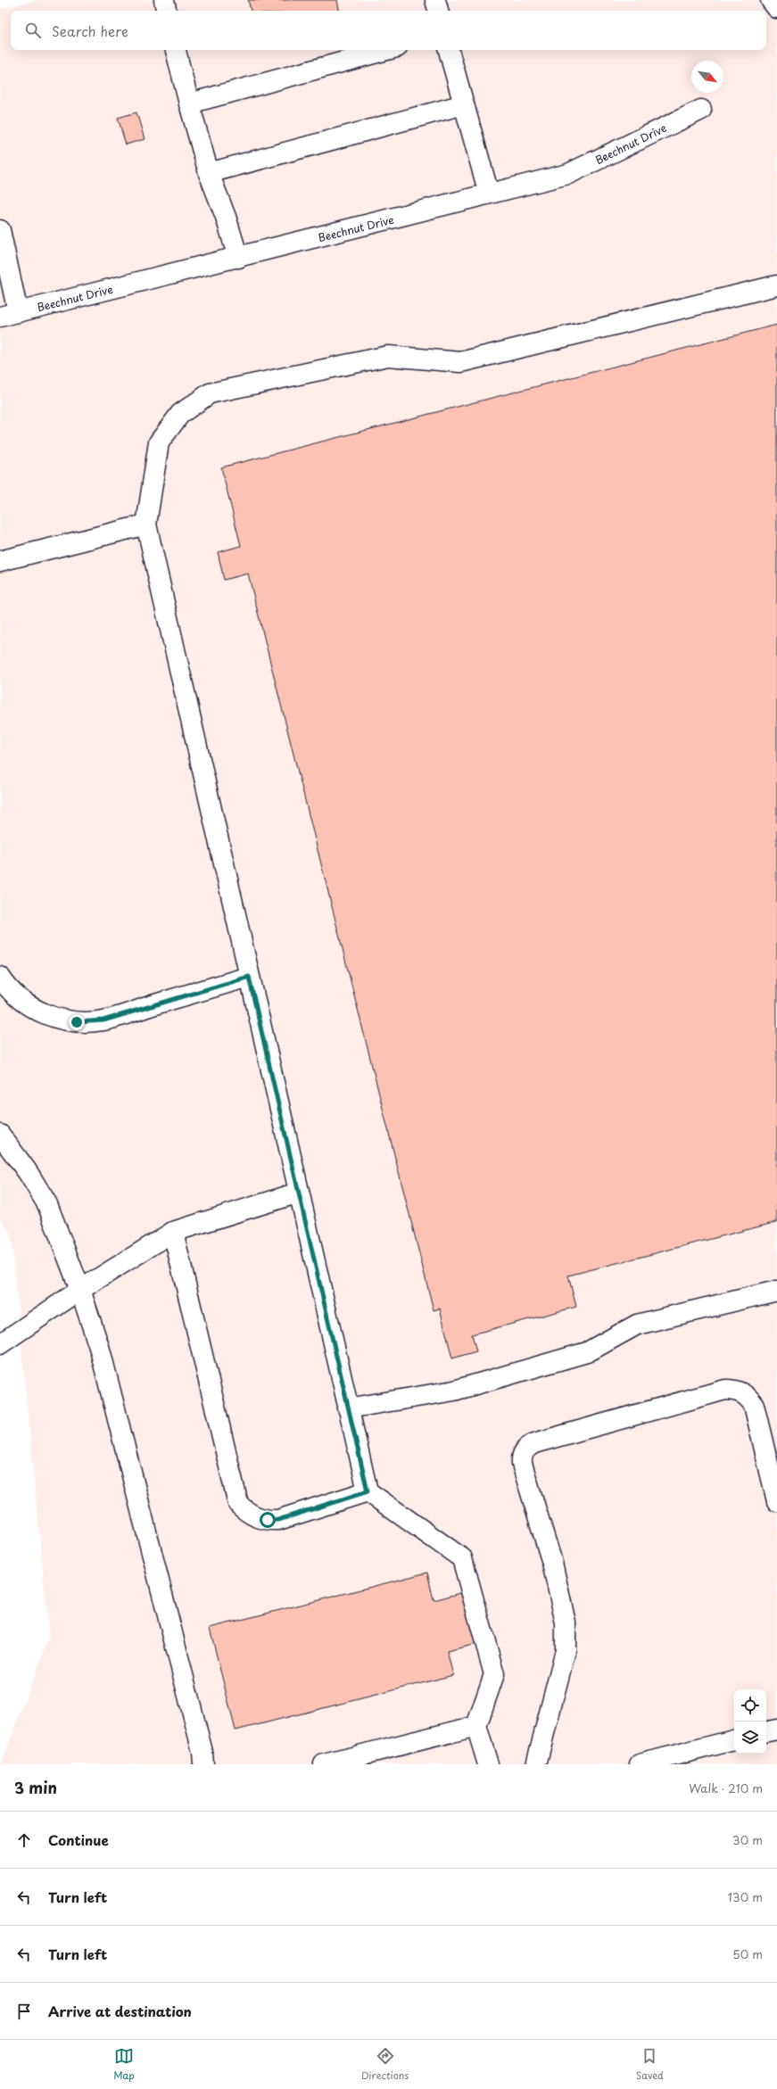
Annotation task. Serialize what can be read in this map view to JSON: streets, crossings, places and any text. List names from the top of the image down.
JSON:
{
  "streets": {
    "street": ["Beechnut Drive"]
  },
  "north": "bottom right",
  "page": {
    "search": "Search here",
    "heading": ["3 min", "Walk · 210 m"],
    "list": [
      ["Continue", "30 m"],
      ["Turn left", "130 m"],
      ["Turn left", "50 m"],
      "Arrive at destination"
    ],
    "nav": ["Map", "Directions", "Saved"]
  }
}
